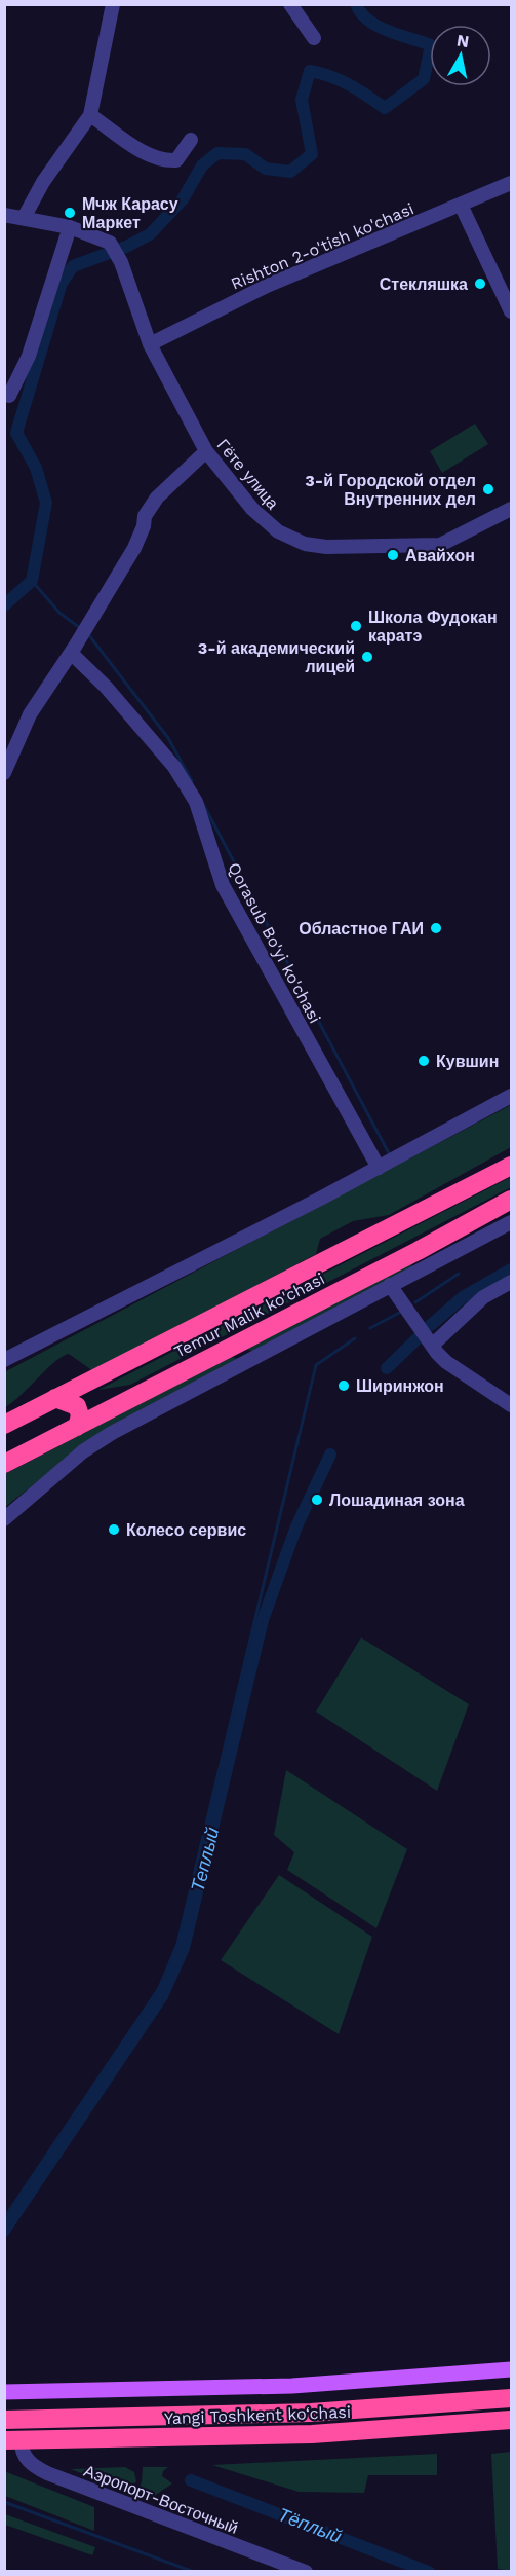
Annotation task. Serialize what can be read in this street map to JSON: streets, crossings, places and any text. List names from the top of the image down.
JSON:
{
  "streets": {
    "highway": ["Temur Malik ko'chasi", "Yangi Toshkent ko‘chasi"],
    "street": [
      "Rishton 2-o'tish ko'chasi",
      "Гёте улица",
      "Qorasub Bo'yi ko'chasi",
      "Аэропорт-Восточный"
    ]
  },
  "crossings": [
    ["Rishton 2-o'tish ko'chasi", "Гёте улица"],
    ["Yangi Toshkent ko‘chasi", "Аэропорт-Восточный"]
  ],
  "water": ["Теплый", "Тёплый"],
  "places": [
    "Мчж Карасу Маркет",
    "Стекляшка",
    "3-й Городской отдел Внутренних дел",
    "Авайхон",
    "Школа Фудокан каратэ",
    "3-й академический лицей",
    "Областное ГАИ",
    "Кувшин",
    "Ширинжон",
    "Лошадиная зона",
    "Колесо сервис"
  ],
  "north": "top"
}
